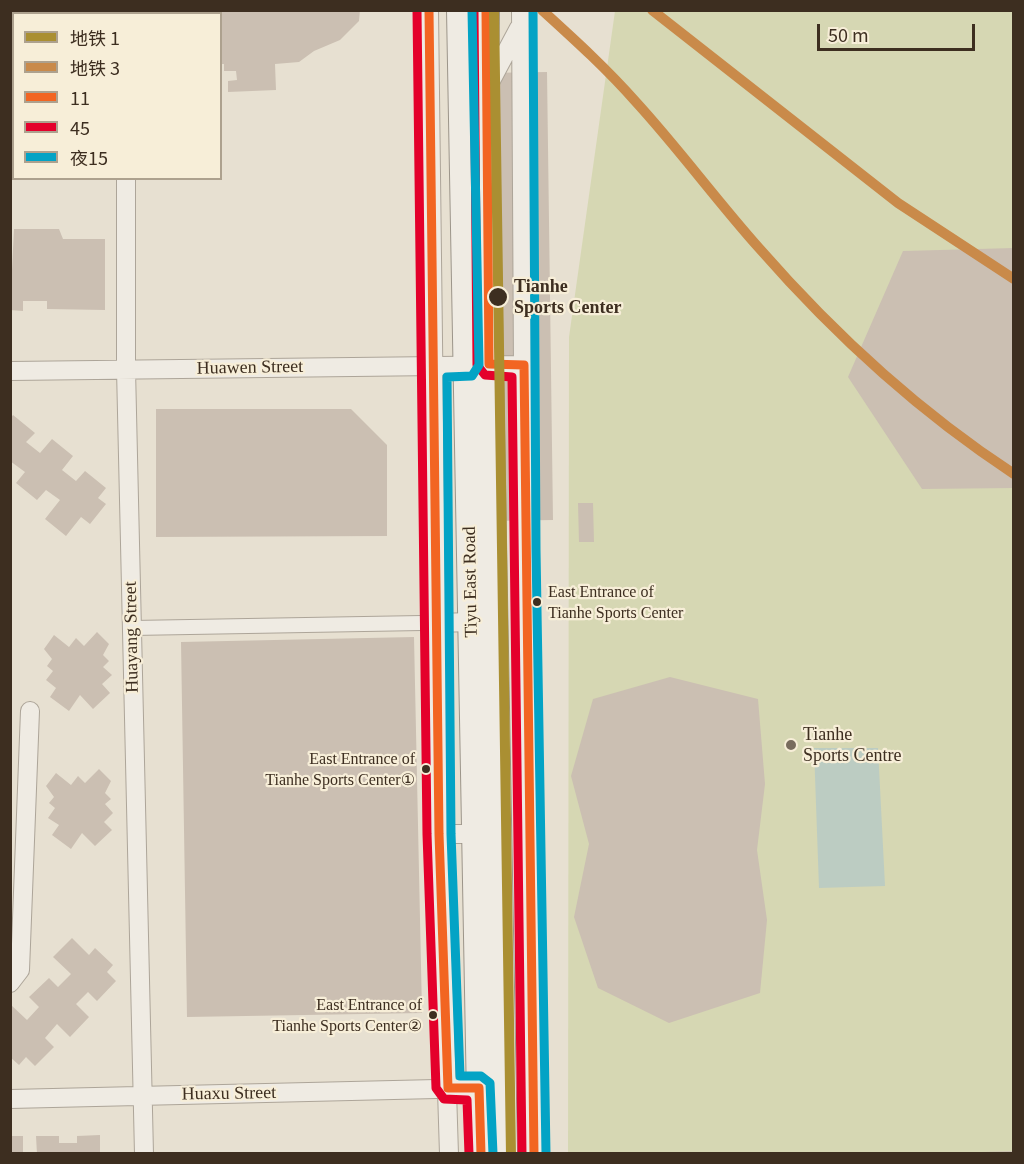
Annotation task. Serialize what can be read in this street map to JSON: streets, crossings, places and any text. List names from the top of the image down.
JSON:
{
  "streets": {
    "main road": ["Tiyu East Road"],
    "street": ["Huawen Street", "Huayang Street", "Huaxu Street"]
  },
  "crossings": [
    ["Huawen Street", "Tiyu East Road"],
    ["Huawen Street", "Huayang Street"],
    ["Tiyu East Road", "Huaxu Street"],
    ["Huayang Street", "Huaxu Street"]
  ],
  "places": [
    "Tianhe Sports Center",
    "East Entrance of Tianhe Sports Center",
    "Tianhe Sports Centre",
    "East Entrance of Tianhe Sports Center①",
    "East Entrance of Tianhe Sports Center②"
  ],
  "lines": [
    "metro line 1",
    "metro line 3",
    "transit line 11",
    "transit line 45",
    "transit line 夜15"
  ],
  "legend": [
    "地铁 1",
    "地铁 3",
    "11",
    "45",
    "夜15"
  ],
  "scale_bar": "50 m"
}
